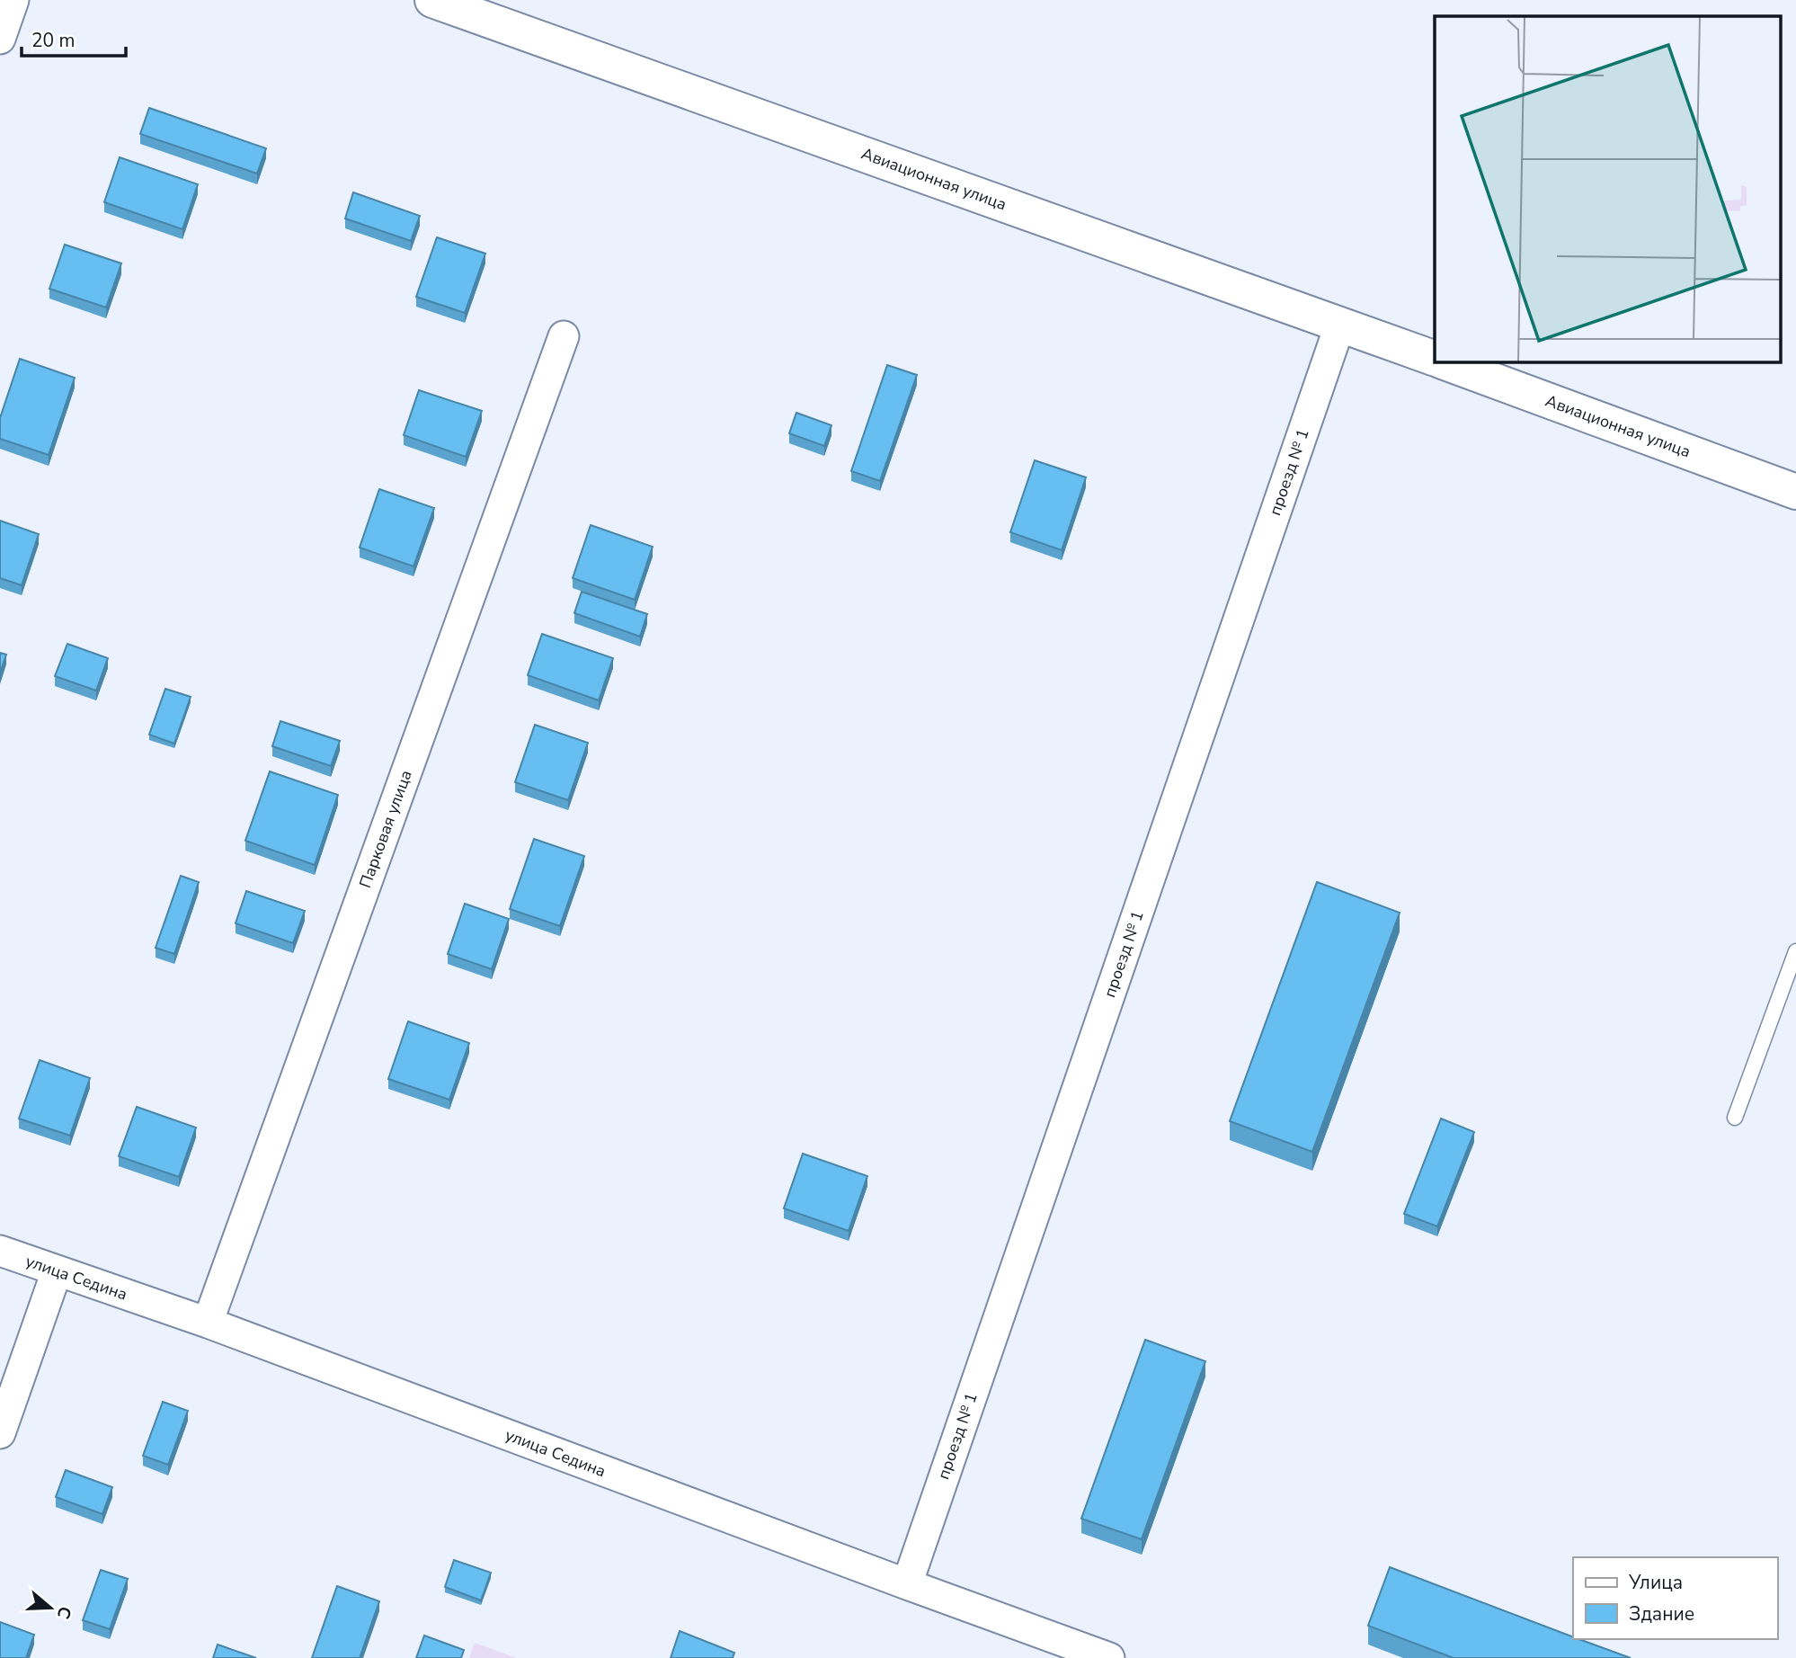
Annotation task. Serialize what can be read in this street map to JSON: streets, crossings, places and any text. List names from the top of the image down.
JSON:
{
  "streets": {
    "main road": ["Авиационная улица"],
    "street": ["проезд № 1", "Парковая улица", "улица Седина"]
  },
  "crossings": [
    ["Авиационная улица", "проезд № 1"],
    ["проезд № 1", "улица Седина"],
    ["Парковая улица", "улица Седина"]
  ],
  "legend": ["Улица", "Здание"],
  "scale_bar": "20 m",
  "north": "right"
}
